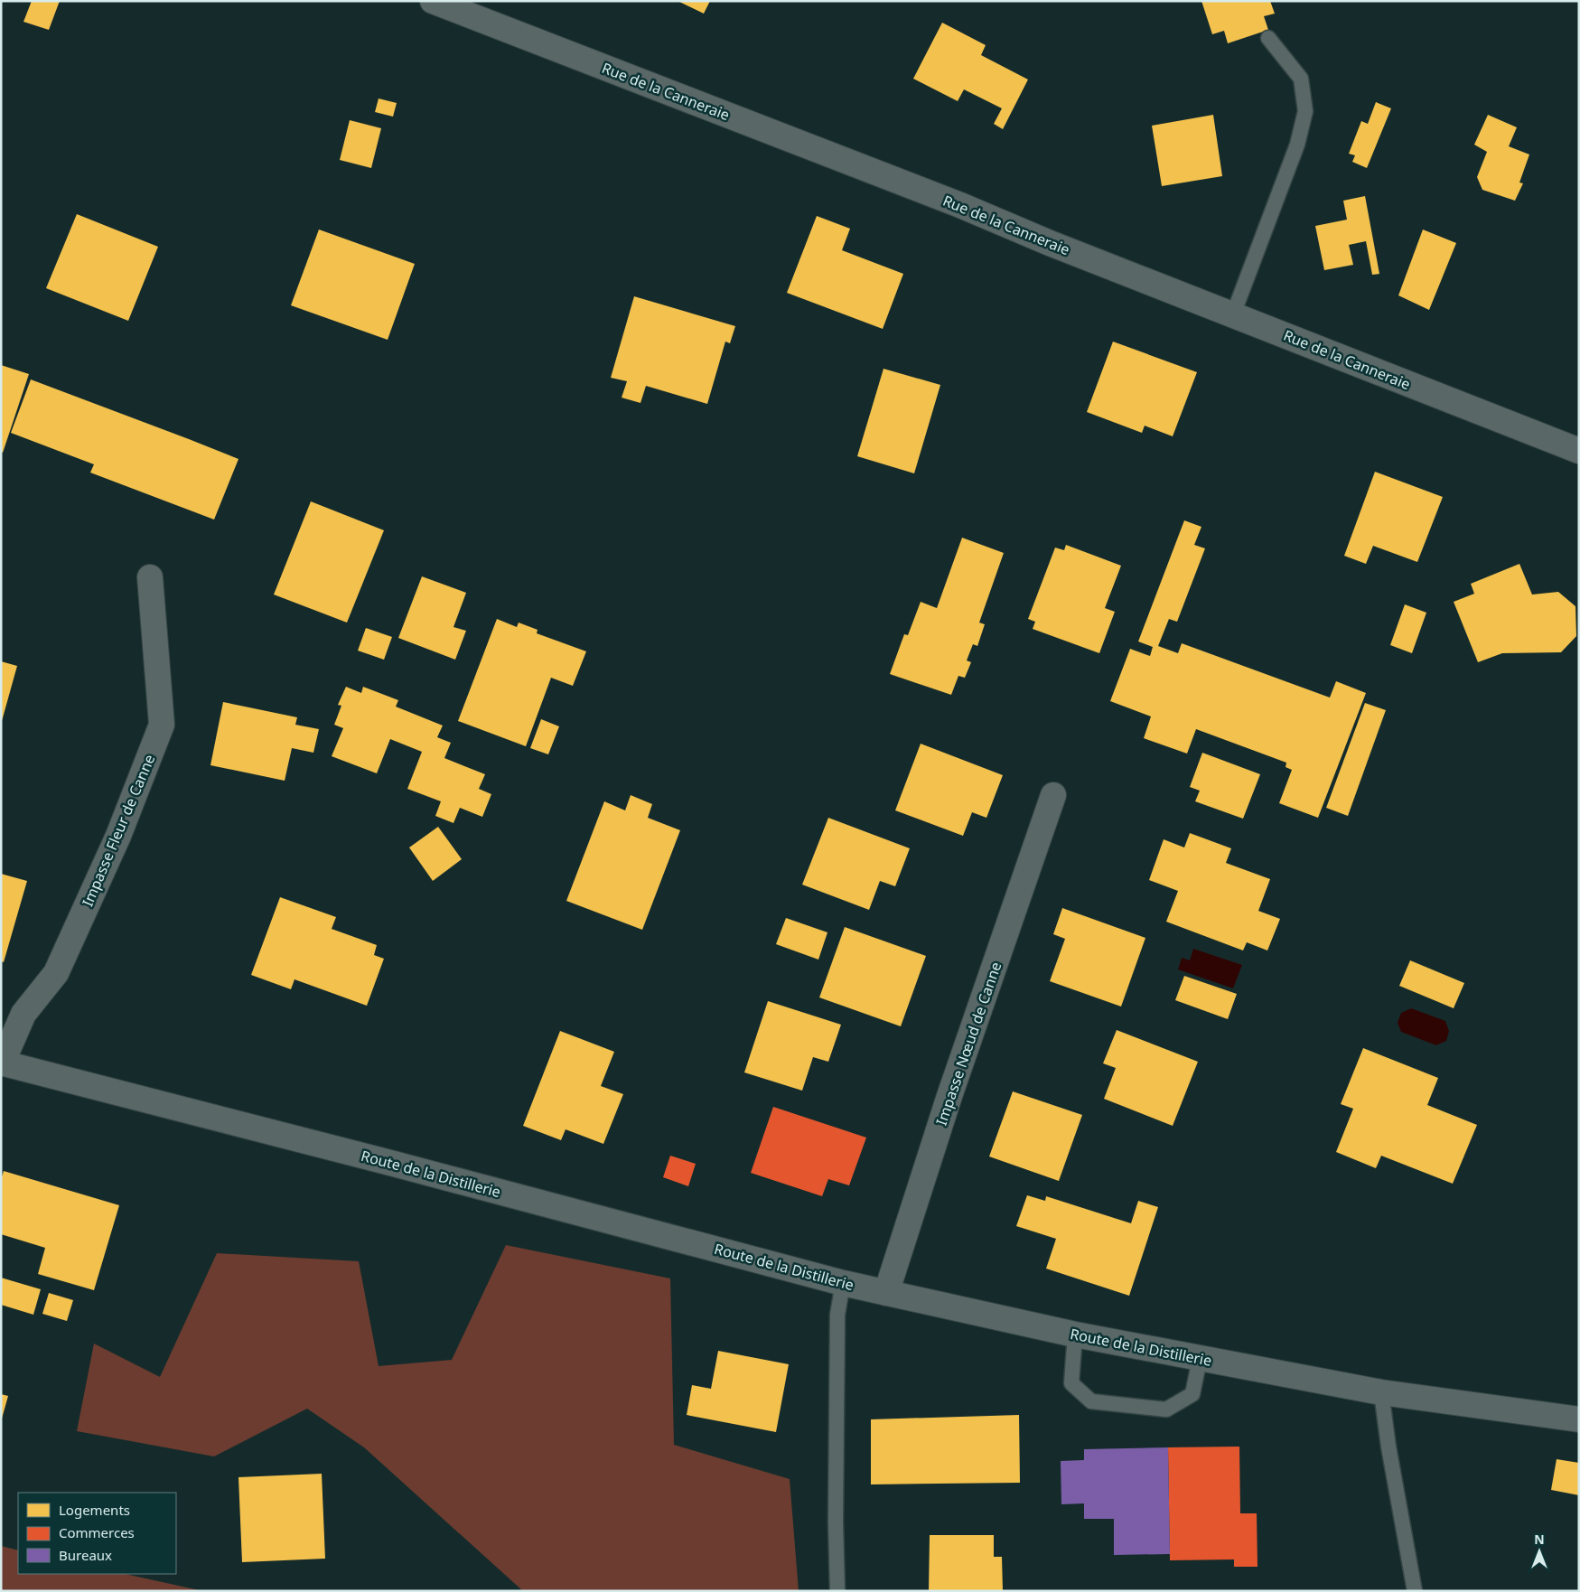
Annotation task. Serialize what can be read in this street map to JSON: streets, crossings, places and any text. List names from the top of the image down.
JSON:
{
  "streets": {
    "street": [
      "Rue de la Canneraie",
      "Impasse Fleur de Canne",
      "Impasse Nœud de Canne",
      "Route de la Distillerie"
    ]
  },
  "crossings": [
    ["Impasse Fleur de Canne", "Route de la Distillerie"],
    ["Impasse Nœud de Canne", "Route de la Distillerie"]
  ],
  "legend": ["Logements", "Commerces", "Bureaux"],
  "north": "top"
}
